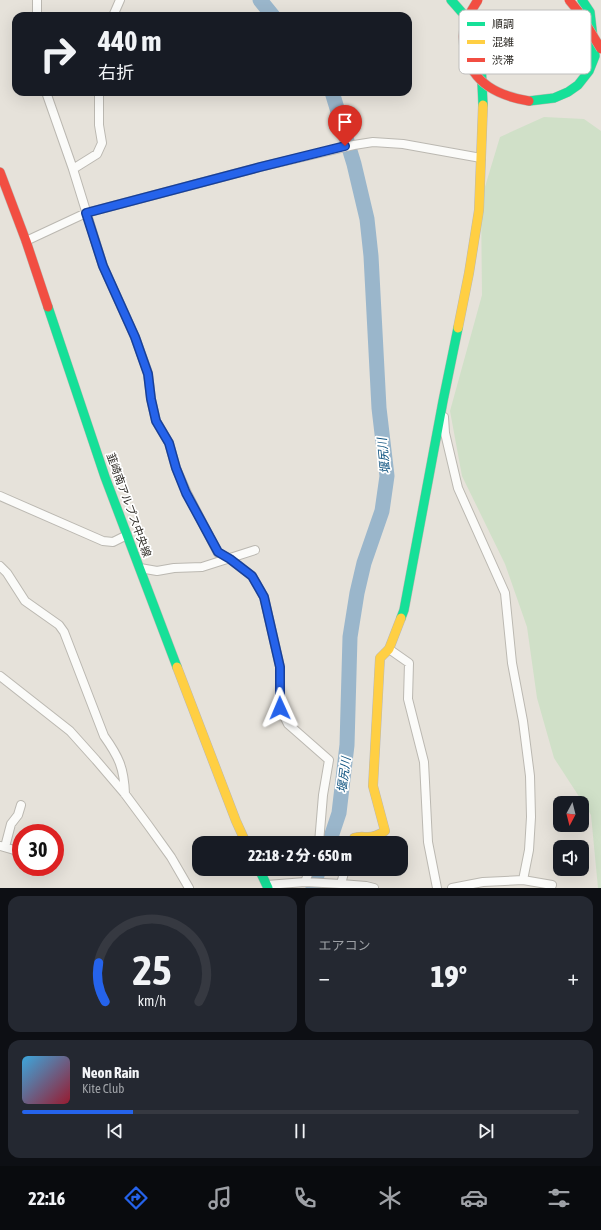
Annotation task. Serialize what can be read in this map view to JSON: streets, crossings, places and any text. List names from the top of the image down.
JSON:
{
  "streets": {
    "street": ["韮崎南アルプス中央線"]
  },
  "water": ["堰尻川"],
  "legend": ["順調", "混雑", "渋滞"],
  "north": "bottom",
  "page": {
    "turn": ["440 m", "右折"],
    "limit": "30",
    "trip": "22:18 · 2 分 · 650 m",
    "tile": "エアコン",
    "heat": ["−", "19°", "+"],
    "song": ["Neon Rain", "Kite Club"],
    "tabs": "22:16",
    "gauge": ["25", "km/h"]
  }
}
